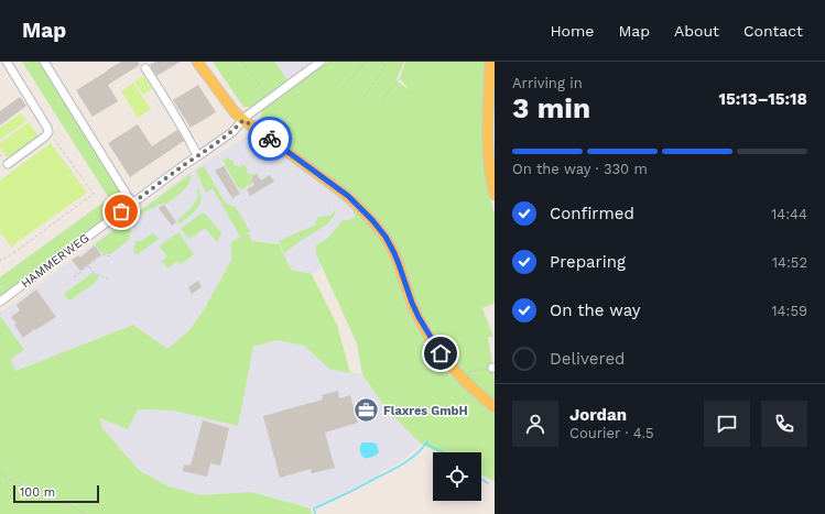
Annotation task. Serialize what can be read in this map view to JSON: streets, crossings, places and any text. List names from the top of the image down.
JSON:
{
  "streets": {
    "street": ["HAMMERWEG"]
  },
  "places": {
    "office": ["Flaxres GmbH"]
  },
  "scale_bar": "100 m",
  "page": {
    "header": "Map",
    "nav": [
      "Home",
      "Map",
      "About",
      "Contact"
    ],
    "heading": ["3 min", "Arriving in", "15:13–15:18"],
    "panel": ["Jordan", "Courier · 4.5"],
    "bar": "On the way · 330 m",
    "list": [
      ["Confirmed", "14:44"],
      ["Preparing", "14:52"],
      ["On the way", "14:59"],
      "Delivered"
    ],
    "scale": "100 m"
  }
}
